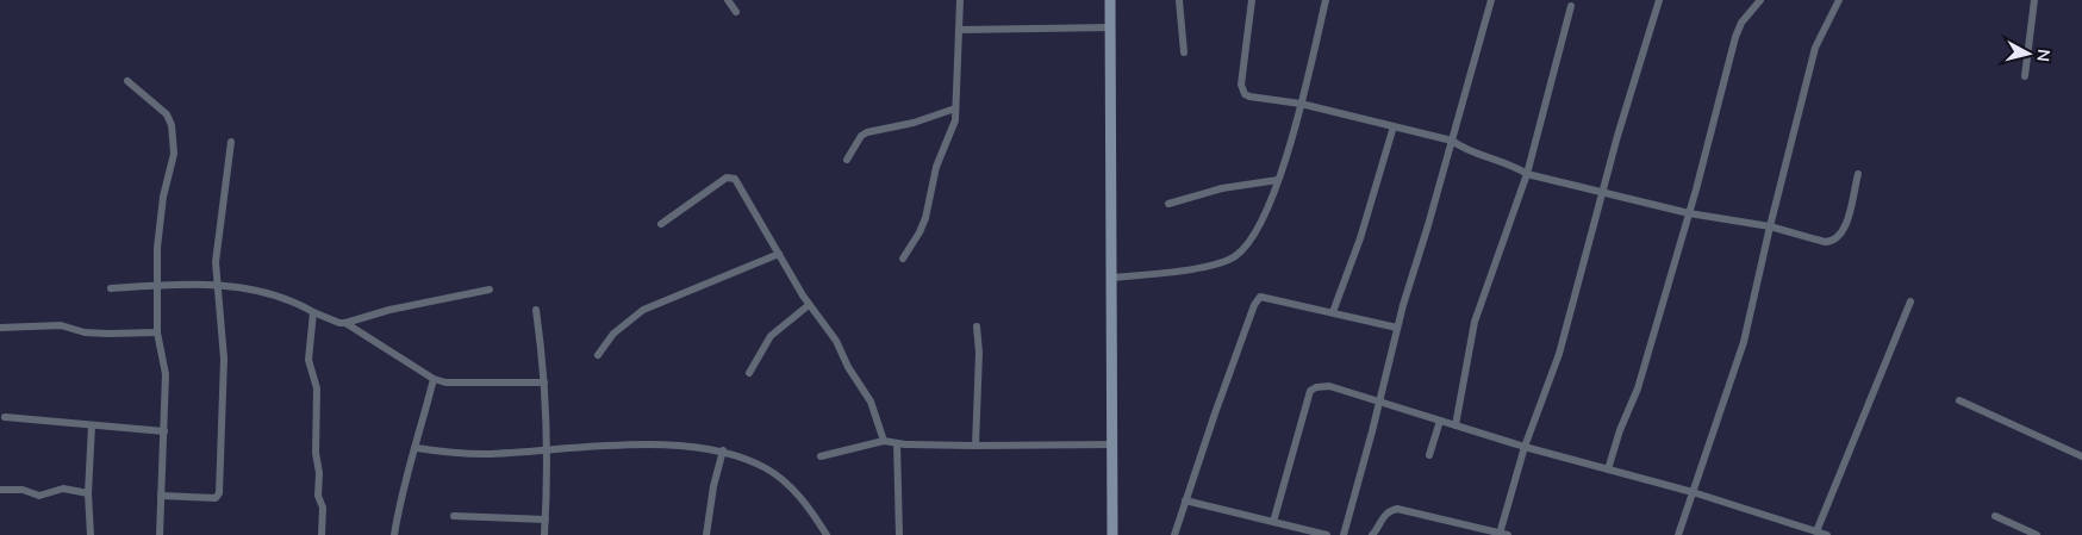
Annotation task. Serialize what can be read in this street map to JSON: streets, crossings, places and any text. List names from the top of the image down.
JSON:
{
  "north": "right"
}
